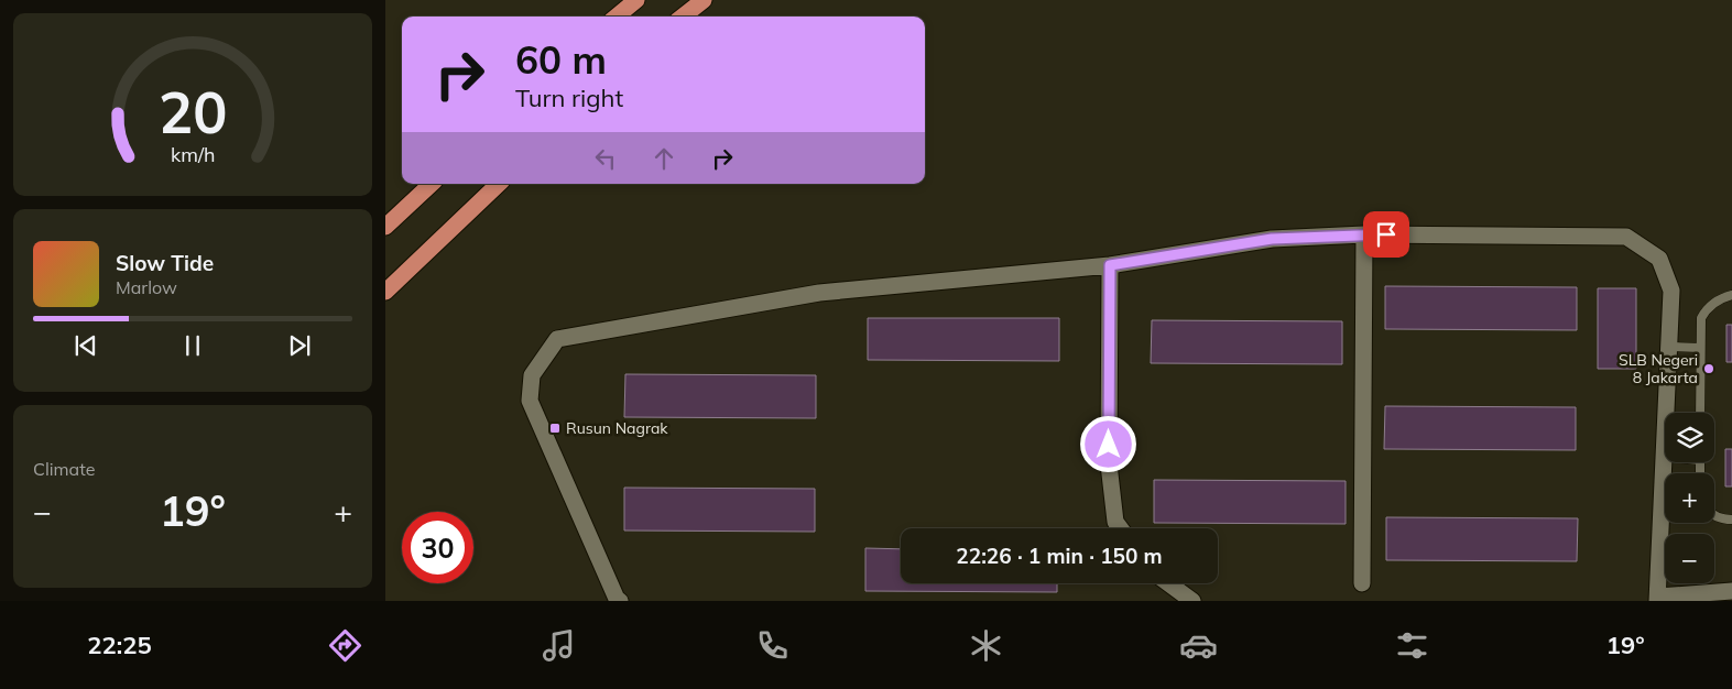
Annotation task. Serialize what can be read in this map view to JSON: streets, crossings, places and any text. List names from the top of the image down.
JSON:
{
  "places": {
    "other": ["SLB Negeri 8 Jakarta"],
    "transit": ["Rusun Nagrak"]
  },
  "page": {
    "turn": ["60 m", "Turn right"],
    "song": ["Slow Tide", "Marlow"],
    "tile": "Climate",
    "map_buttons": ["+", "−"],
    "heat": ["−", "19°", "+"],
    "limit": "30",
    "trip": "22:26 · 1 min · 150 m",
    "tabs": ["22:25", "19°"],
    "gauge": ["20", "km/h"]
  }
}
